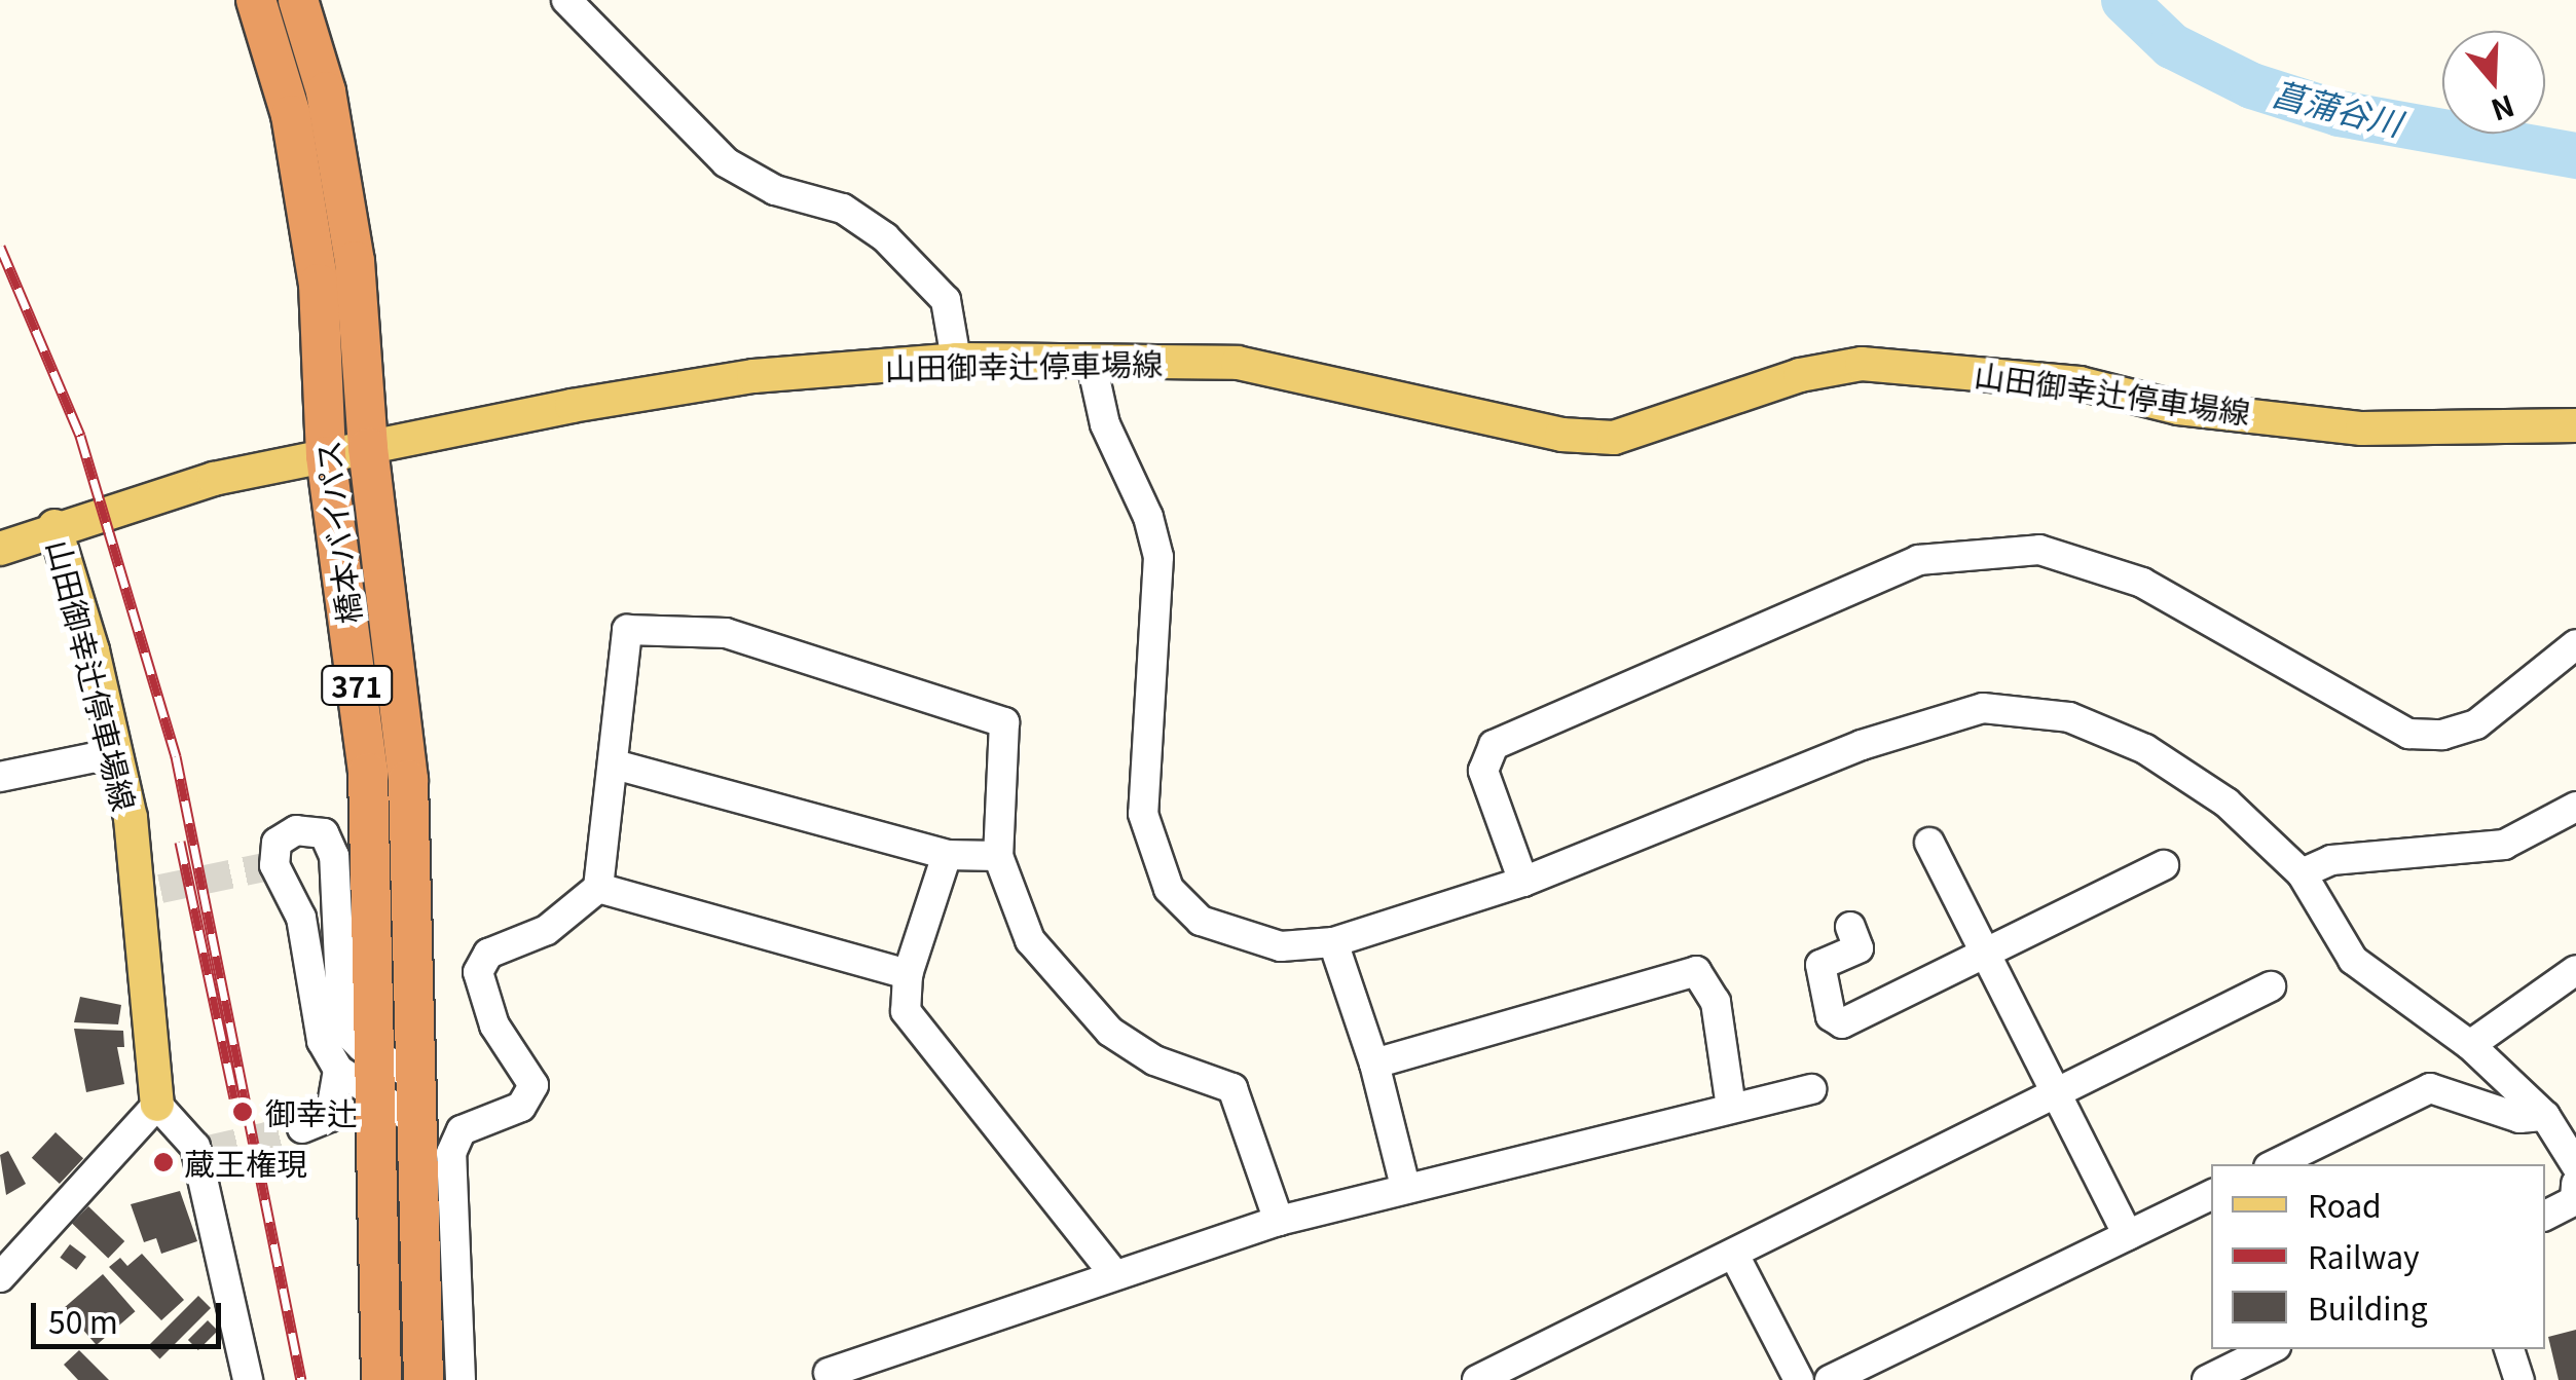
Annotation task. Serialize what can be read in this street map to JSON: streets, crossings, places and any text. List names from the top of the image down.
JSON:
{
  "streets": {
    "highway": ["橋本バイパス", "371"],
    "main road": ["山田御幸辻停車場線"]
  },
  "crossings": [
    ["山田御幸辻停車場線", "橋本バイパス"]
  ],
  "water": ["菖蒲谷川"],
  "places": ["御幸辻", "蔵王権現"],
  "legend": ["Road", "Railway", "Building"],
  "scale_bar": "50 m",
  "north": "bottom"
}
